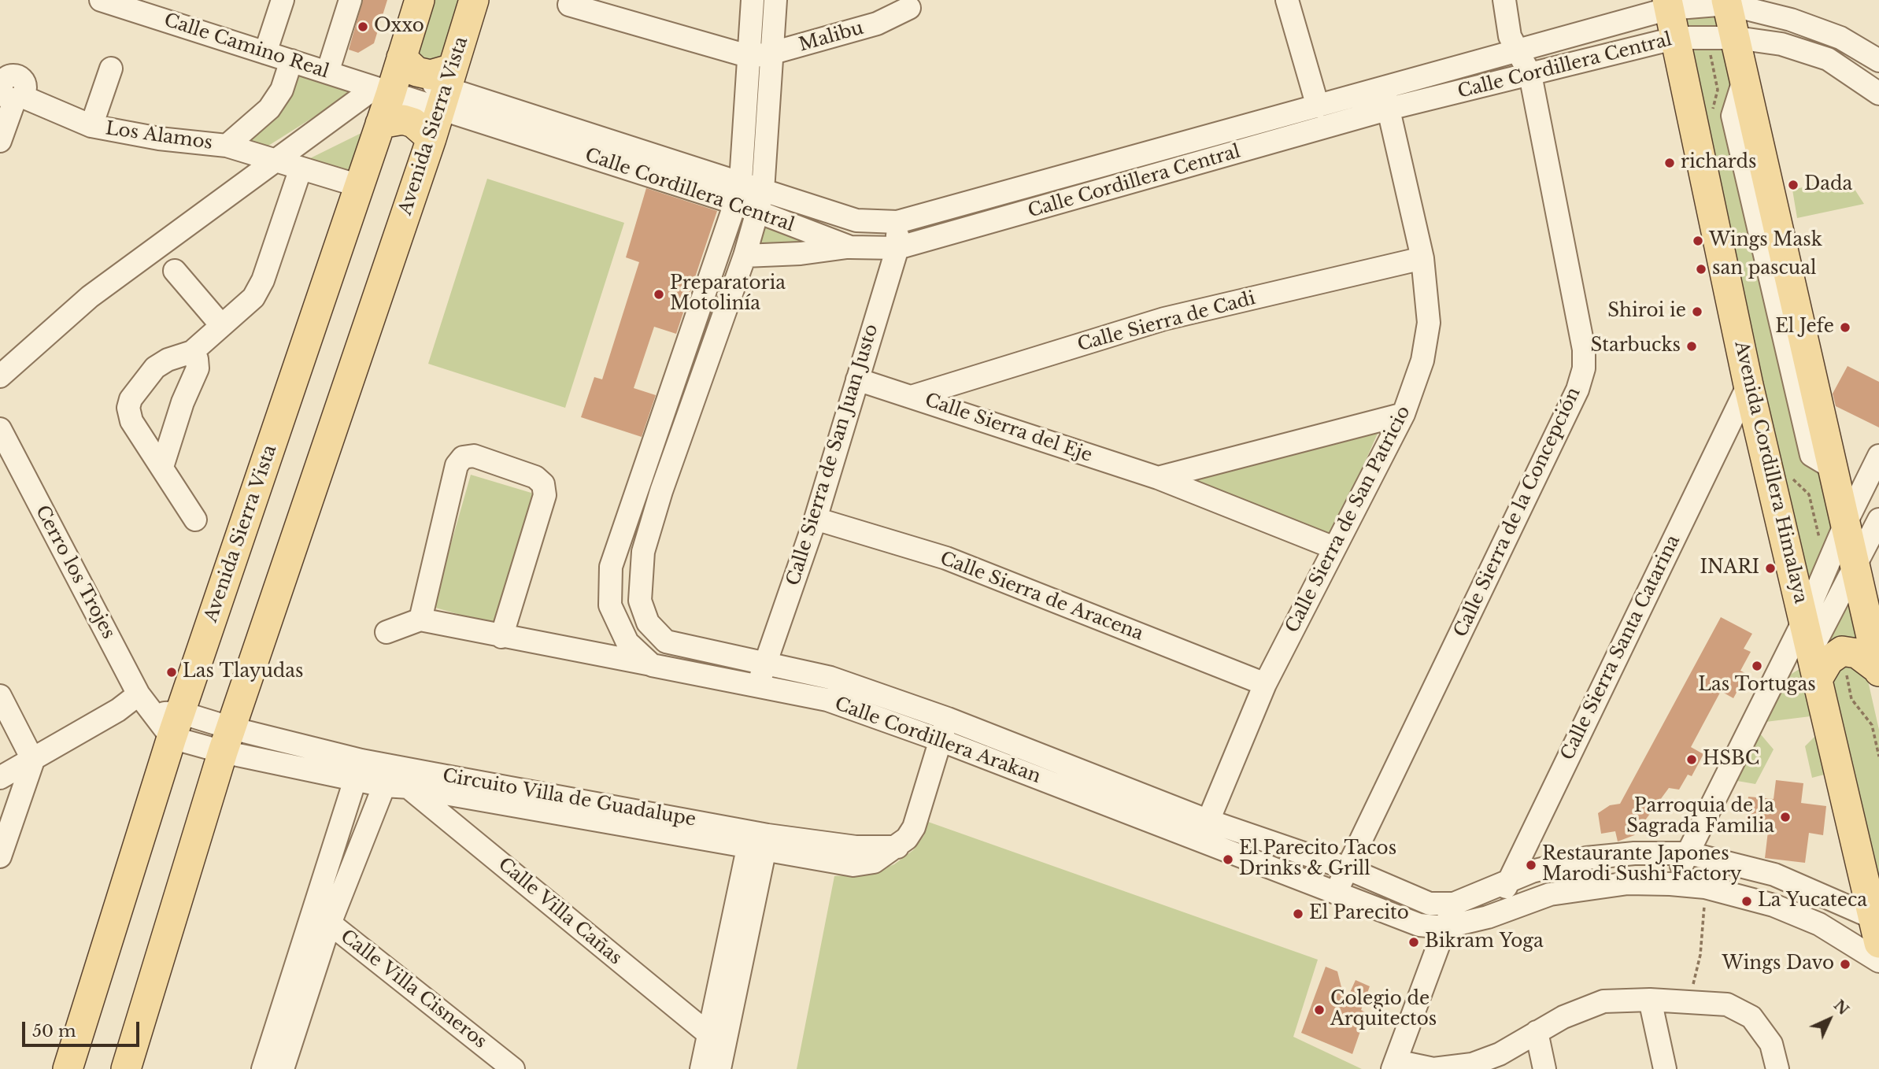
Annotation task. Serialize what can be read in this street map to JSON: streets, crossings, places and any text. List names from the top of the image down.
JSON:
{
  "streets": {
    "main road": ["Avenida Sierra Vista", "Avenida Cordillera Himalaya"],
    "street": [
      "Malibu",
      "Calle Camino Real",
      "Calle Cordillera Central",
      "Los Alamos",
      "Calle Sierra de Cadi",
      "Calle Sierra del Eje",
      "Calle Sierra de San Juan Justo",
      "Calle Sierra de la Concepción",
      "Calle Sierra de San Patricio",
      "Cerro los Trojes",
      "Calle Sierra de Aracena",
      "Calle Sierra Santa Catarina",
      "Calle Cordillera Arakan",
      "Circuito Villa de Guadalupe",
      "Calle Villa Cañas",
      "Calle Villa Cisneros"
    ]
  },
  "crossings": [
    ["Calle Camino Real", "Calle Cordillera Central"],
    ["Calle Camino Real", "Avenida Sierra Vista"],
    ["Calle Camino Real", "Los Alamos"],
    ["Calle Cordillera Central", "Avenida Sierra Vista"],
    ["Calle Cordillera Central", "Calle Sierra de San Juan Justo"],
    ["Calle Cordillera Central", "Avenida Cordillera Himalaya"],
    ["Calle Cordillera Central", "Calle Sierra de la Concepción"],
    ["Calle Cordillera Central", "Calle Sierra de San Patricio"],
    ["Avenida Sierra Vista", "Cerro los Trojes"],
    ["Avenida Sierra Vista", "Circuito Villa de Guadalupe"],
    ["Calle Sierra de Cadi", "Calle Sierra del Eje"],
    ["Calle Sierra de Cadi", "Calle Sierra de San Patricio"],
    ["Calle Sierra del Eje", "Calle Sierra de San Juan Justo"],
    ["Calle Sierra del Eje", "Calle Sierra de San Patricio"],
    ["Calle Sierra de San Juan Justo", "Calle Sierra de Aracena"],
    ["Calle Sierra de San Juan Justo", "Calle Cordillera Arakan"],
    ["Avenida Cordillera Himalaya", "Calle Sierra Santa Catarina"],
    ["Avenida Cordillera Himalaya", "Calle Cordillera Arakan"],
    ["Calle Sierra de la Concepción", "Calle Cordillera Arakan"],
    ["Calle Sierra de San Patricio", "Calle Sierra de Aracena"],
    ["Calle Sierra de San Patricio", "Calle Cordillera Arakan"],
    ["Cerro los Trojes", "Circuito Villa de Guadalupe"],
    ["Calle Sierra Santa Catarina", "Calle Cordillera Arakan"],
    ["Calle Cordillera Arakan", "Circuito Villa de Guadalupe"],
    ["Circuito Villa de Guadalupe", "Calle Villa Cañas"]
  ],
  "places": [
    "Oxxo",
    "richards",
    "Dada",
    "Wings Mask",
    "san pascual",
    "Preparatoria Motolinía",
    "Shiroi ie",
    "El Jefe",
    "Starbucks",
    "INARI",
    "Las Tortugas",
    "Las Tlayudas",
    "HSBC",
    "Parroquia de la Sagrada Familia",
    "El Parecito Tacos Drinks & Grill",
    "Restaurante Japones Marodi Sushi Factory",
    "La Yucateca",
    "El Parecito",
    "Bikram Yoga",
    "Wings Davo",
    "Colegio de Arquitectos"
  ],
  "scale_bar": "50 m",
  "north": "top right"
}
